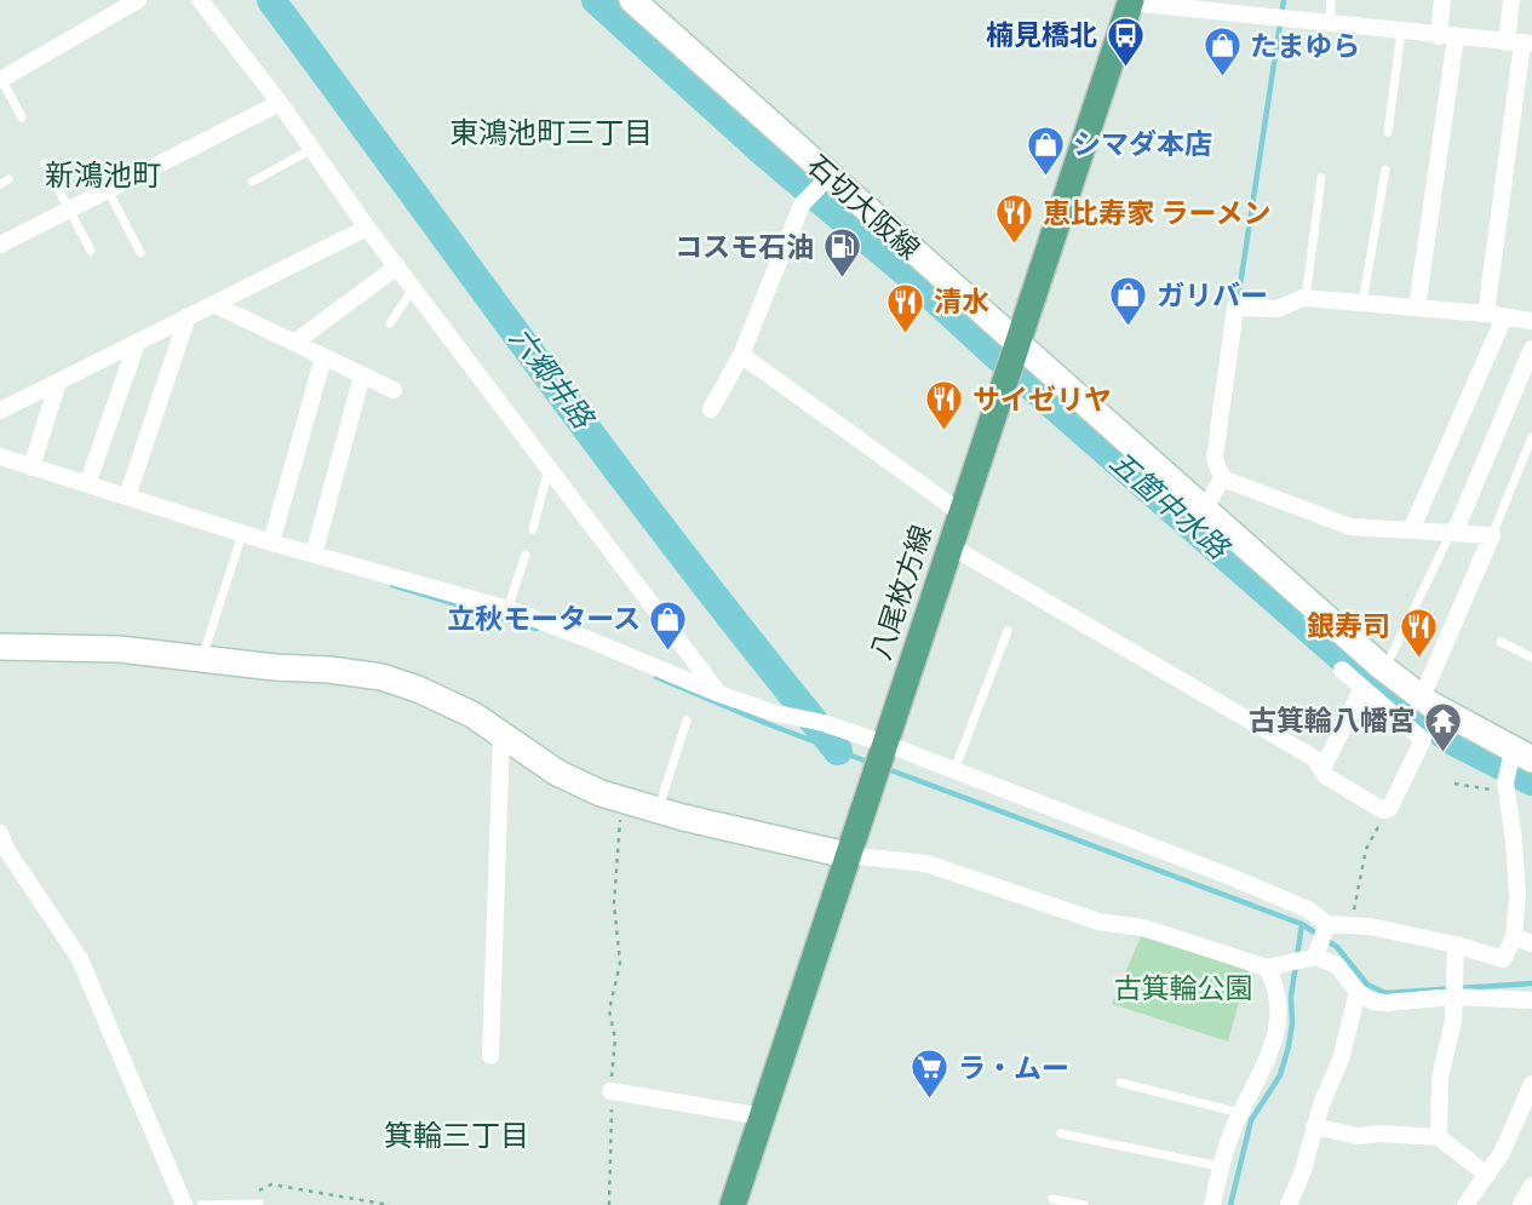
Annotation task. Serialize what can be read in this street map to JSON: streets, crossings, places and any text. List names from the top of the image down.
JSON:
{
  "streets": {
    "main road": ["石切大阪線", "八尾枚方線"]
  },
  "crossings": [
    ["石切大阪線", "八尾枚方線"]
  ],
  "districts": ["東鴻池町三丁目", "新鴻池町", "箕輪三丁目"],
  "water": ["六郷井路", "五箇中水路"],
  "parks": ["古箕輪公園"],
  "places": {
    "bus stop": ["楠見橋北"],
    "shop": [
      "たまゆら",
      "シマダ本店",
      "ガリバー",
      "立秋モータース"
    ],
    "restaurant": [
      "恵比寿家 ラーメン",
      "清水",
      "サイゼリヤ",
      "銀寿司"
    ],
    "fuel station": ["コスモ石油"],
    "temple": ["古箕輪八幡宮"],
    "supermarket": ["ラ・ムー"]
  }
}
